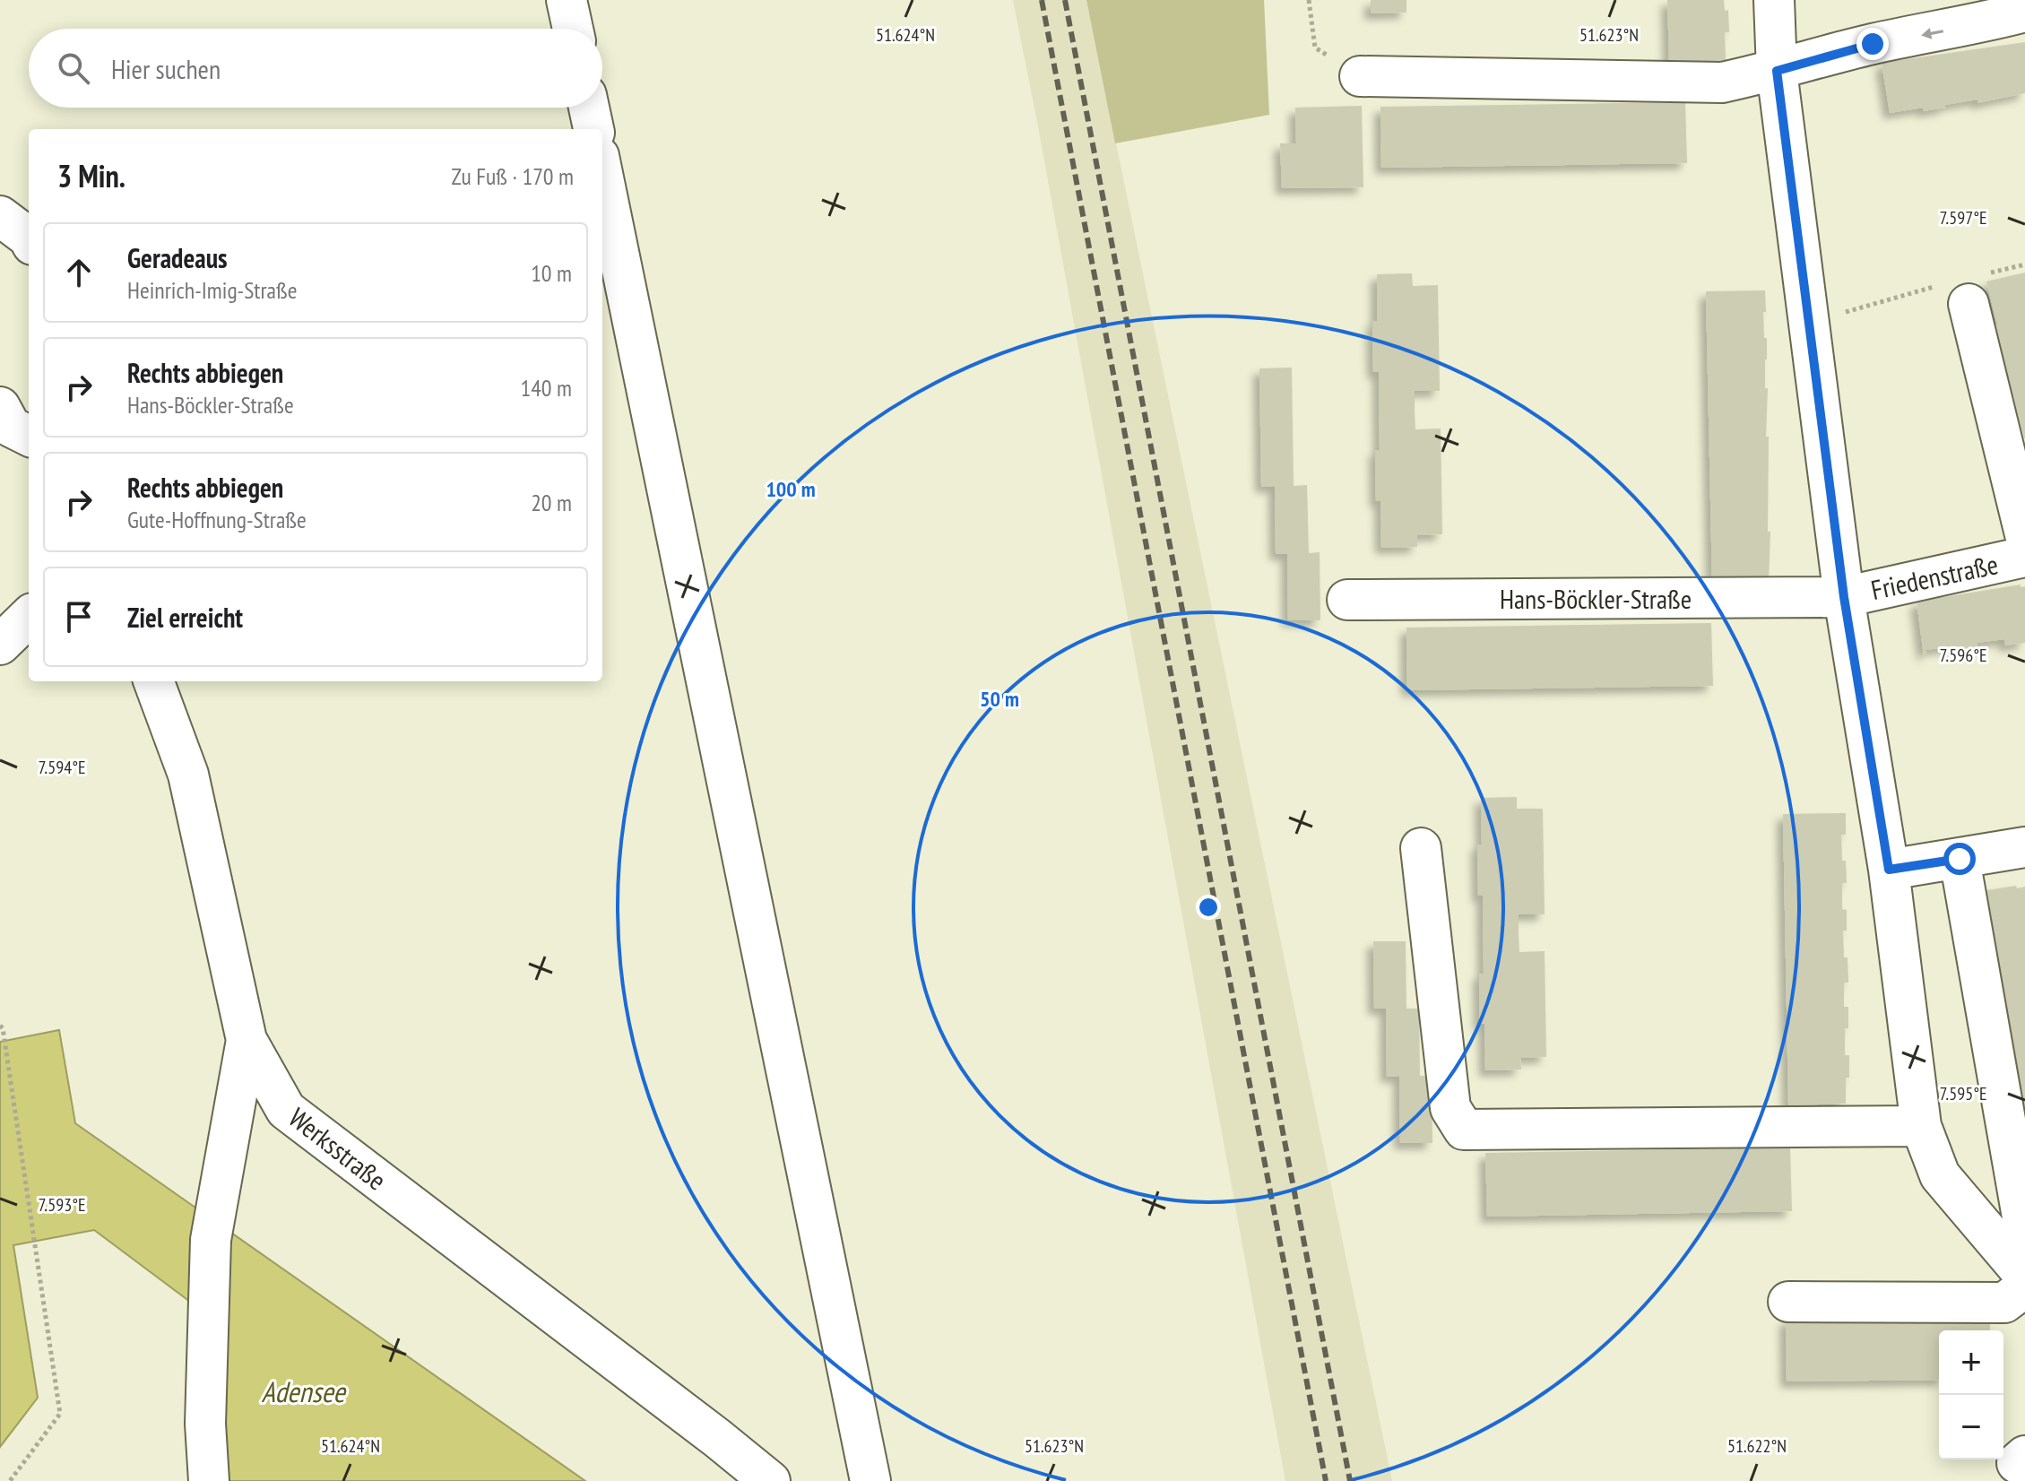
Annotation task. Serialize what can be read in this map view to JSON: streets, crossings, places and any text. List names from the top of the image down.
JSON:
{
  "streets": {
    "street": ["Friedenstraße", "Hans-Böckler-Straße", "Werksstraße"]
  },
  "crossings": [
    ["Friedenstraße", "Hans-Böckler-Straße"]
  ],
  "water": ["Adensee"],
  "page": {
    "search": "Hier suchen",
    "heading": ["3 Min.", "Zu Fuß · 170 m"],
    "list": [
      ["Geradeaus", "Heinrich-Imig-Straße", "10 m"],
      ["Rechts abbiegen", "Hans-Böckler-Straße", "140 m"],
      ["Rechts abbiegen", "Gute-Hoffnung-Straße", "20 m"],
      "Ziel erreicht"
    ],
    "map_buttons": ["+", "−"]
  },
  "coordinates": [
    "51.624°N",
    "51.623°N",
    "7.597°E",
    "7.596°E",
    "7.594°E",
    "7.595°E",
    "7.593°E",
    "51.622°N"
  ],
  "rings": ["100 m", "50 m"]
}
